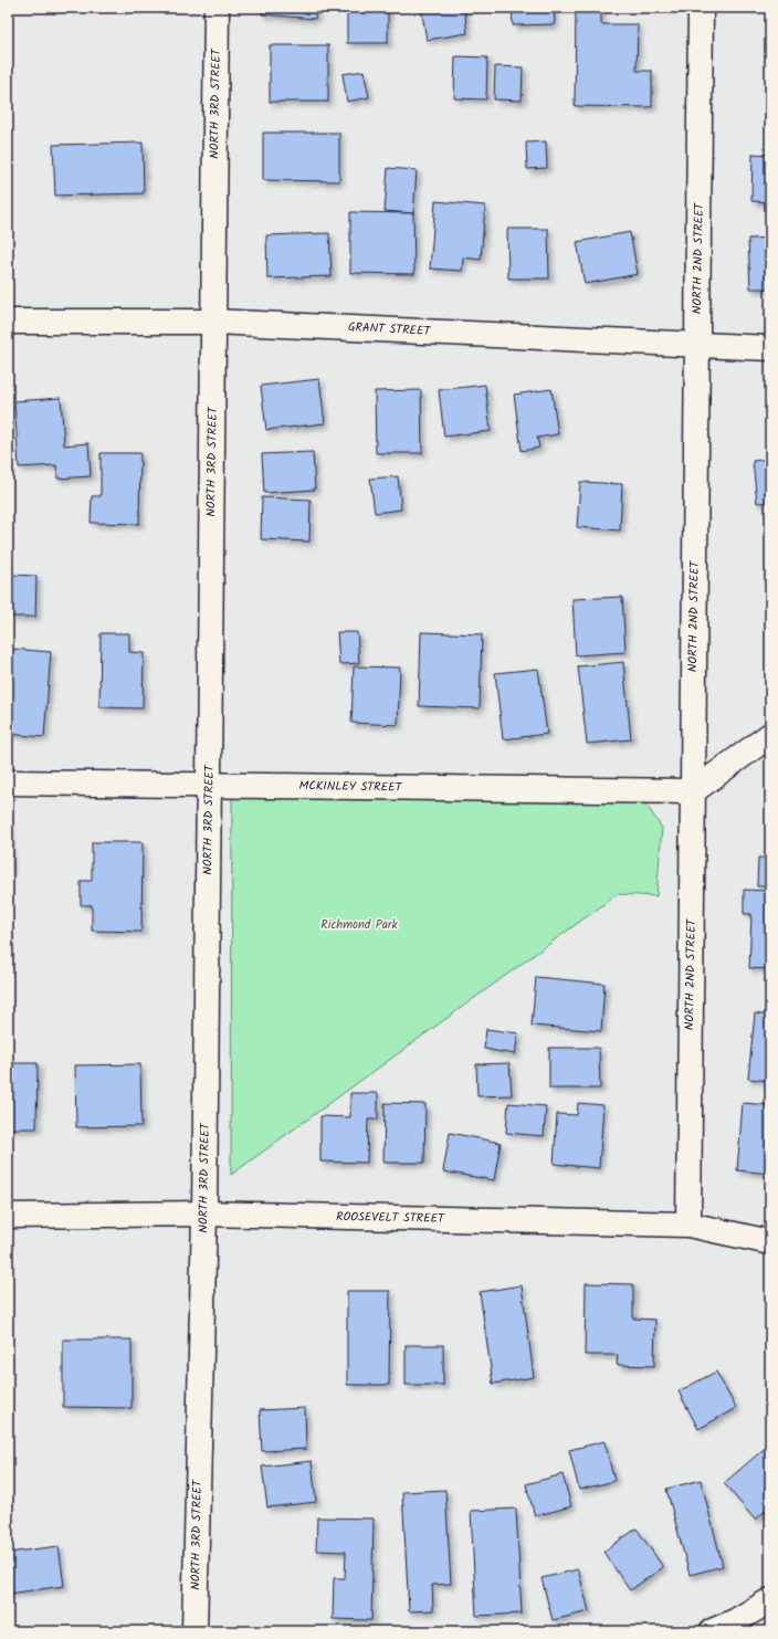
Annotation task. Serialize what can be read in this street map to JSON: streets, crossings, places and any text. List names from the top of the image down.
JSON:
{
  "streets": {
    "street": [
      "NORTH 3RD STREET",
      "NORTH 2ND STREET",
      "GRANT STREET",
      "MCKINLEY STREET",
      "ROOSEVELT STREET"
    ]
  },
  "crossings": [
    ["NORTH 3RD STREET", "GRANT STREET"],
    ["NORTH 3RD STREET", "MCKINLEY STREET"],
    ["NORTH 3RD STREET", "ROOSEVELT STREET"],
    ["NORTH 2ND STREET", "GRANT STREET"],
    ["NORTH 2ND STREET", "MCKINLEY STREET"],
    ["NORTH 2ND STREET", "ROOSEVELT STREET"]
  ],
  "parks": ["Richmond Park"]
}
